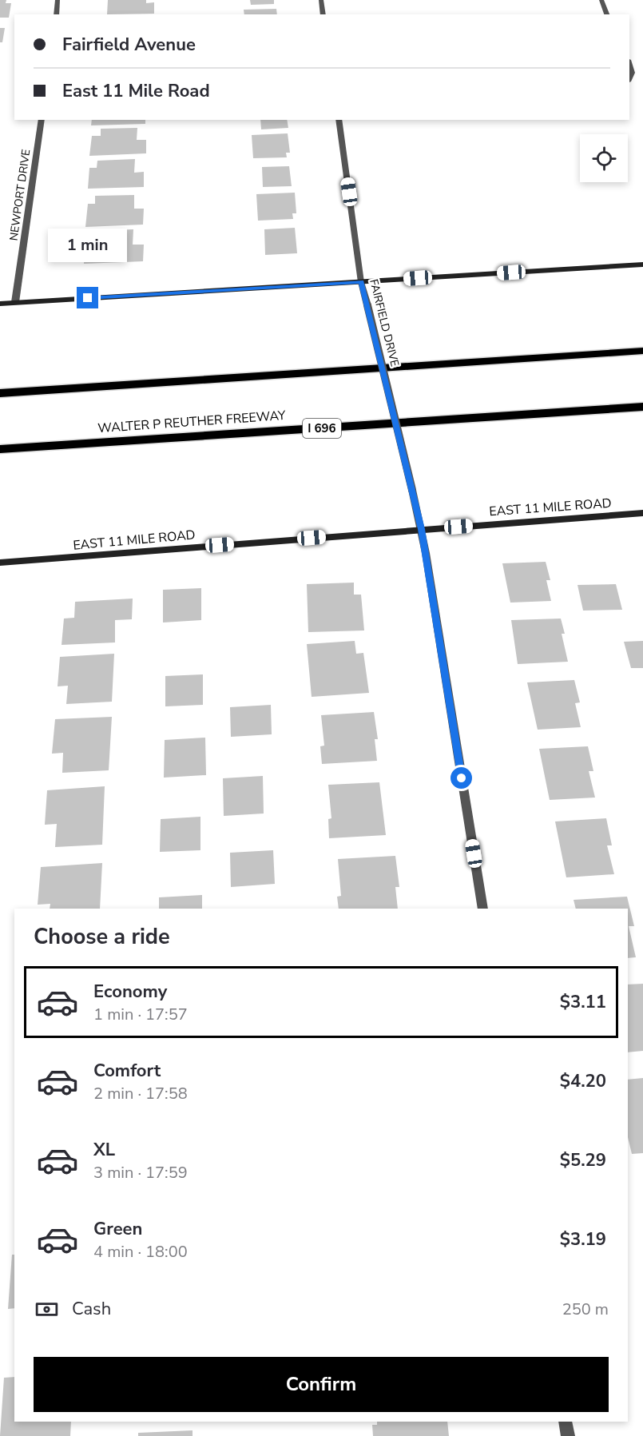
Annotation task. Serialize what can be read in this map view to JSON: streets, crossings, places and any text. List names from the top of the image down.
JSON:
{
  "streets": {
    "highway": ["WALTER P REUTHER FREEWAY", "I 696"],
    "main road": ["EAST 11 MILE ROAD"],
    "street": ["NEWPORT DRIVE", "FAIRFIELD DRIVE"]
  },
  "crossings": [
    ["FAIRFIELD DRIVE", "EAST 11 MILE ROAD"]
  ],
  "page": {
    "banner": ["Fairfield Avenue", "East 11 Mile Road"],
    "bubble": "1 min",
    "heading": "Choose a ride",
    "list": [
      {
        "name": "Economy",
        "note": "1 min · 17:57",
        "value": "$3.11"
      },
      {
        "name": "Comfort",
        "note": "2 min · 17:58",
        "value": "$4.20"
      },
      {
        "name": "XL",
        "note": "3 min · 17:59",
        "value": "$5.29"
      },
      {
        "name": "Green",
        "note": "4 min · 18:00",
        "value": "$3.19"
      }
    ],
    "pay": ["Cash", "250 m"],
    "buttons": "Confirm"
  }
}
